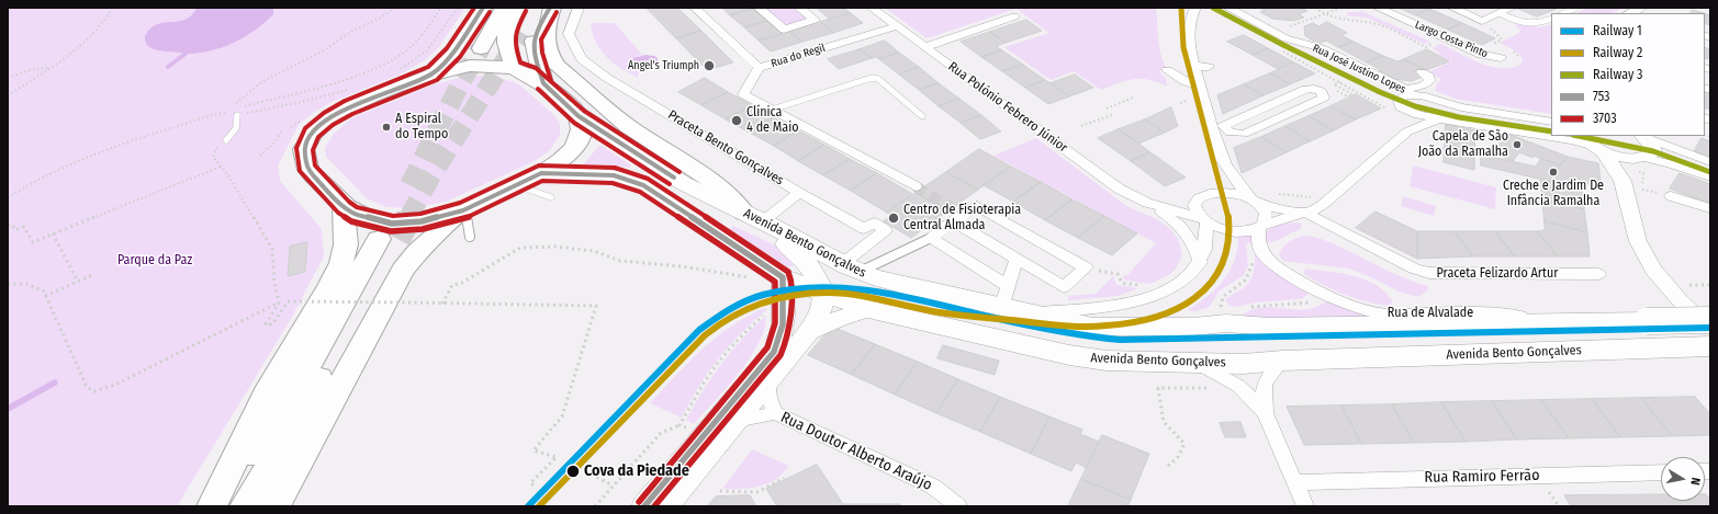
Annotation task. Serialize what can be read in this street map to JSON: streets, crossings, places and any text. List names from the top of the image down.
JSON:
{
  "streets": {
    "main road": ["Avenida Bento Gonçalves"],
    "street": [
      "Largo Costa Pinto",
      "Rua do Regil",
      "Rua José Justino Lopes",
      "Rua Polónio Febrero Júnior",
      "Praceta Bento Gonçalves",
      "Praceta Felizardo Artur",
      "Rua de Alvalade",
      "Rua Doutor Alberto Araújo",
      "Rua Ramiro Ferrão"
    ]
  },
  "crossings": [
    ["Rua do Regil", "Rua Polónio Febrero Júnior"],
    ["Rua José Justino Lopes", "Rua Polónio Febrero Júnior"],
    ["Rua Polónio Febrero Júnior", "Praceta Felizardo Artur"],
    ["Praceta Bento Gonçalves", "Avenida Bento Gonçalves"],
    ["Avenida Bento Gonçalves", "Rua de Alvalade"]
  ],
  "parks": ["Parque da Paz"],
  "places": [
    "Angel's Triumph",
    "Clínica 4 de Maio",
    "A Espiral do Tempo",
    "Capela de São João da Ramalha",
    "Creche e Jardim De Infância Ramalha",
    "Centro de Fisioterapia Central Almada",
    "Cova da Piedade"
  ],
  "lines": [
    "rail line 2",
    "rail line 3",
    "transit line 753",
    "transit line 3703",
    "rail line 1"
  ],
  "legend": [
    "Railway 1",
    "Railway 2",
    "Railway 3",
    "753",
    "3703"
  ],
  "north": "right"
}
